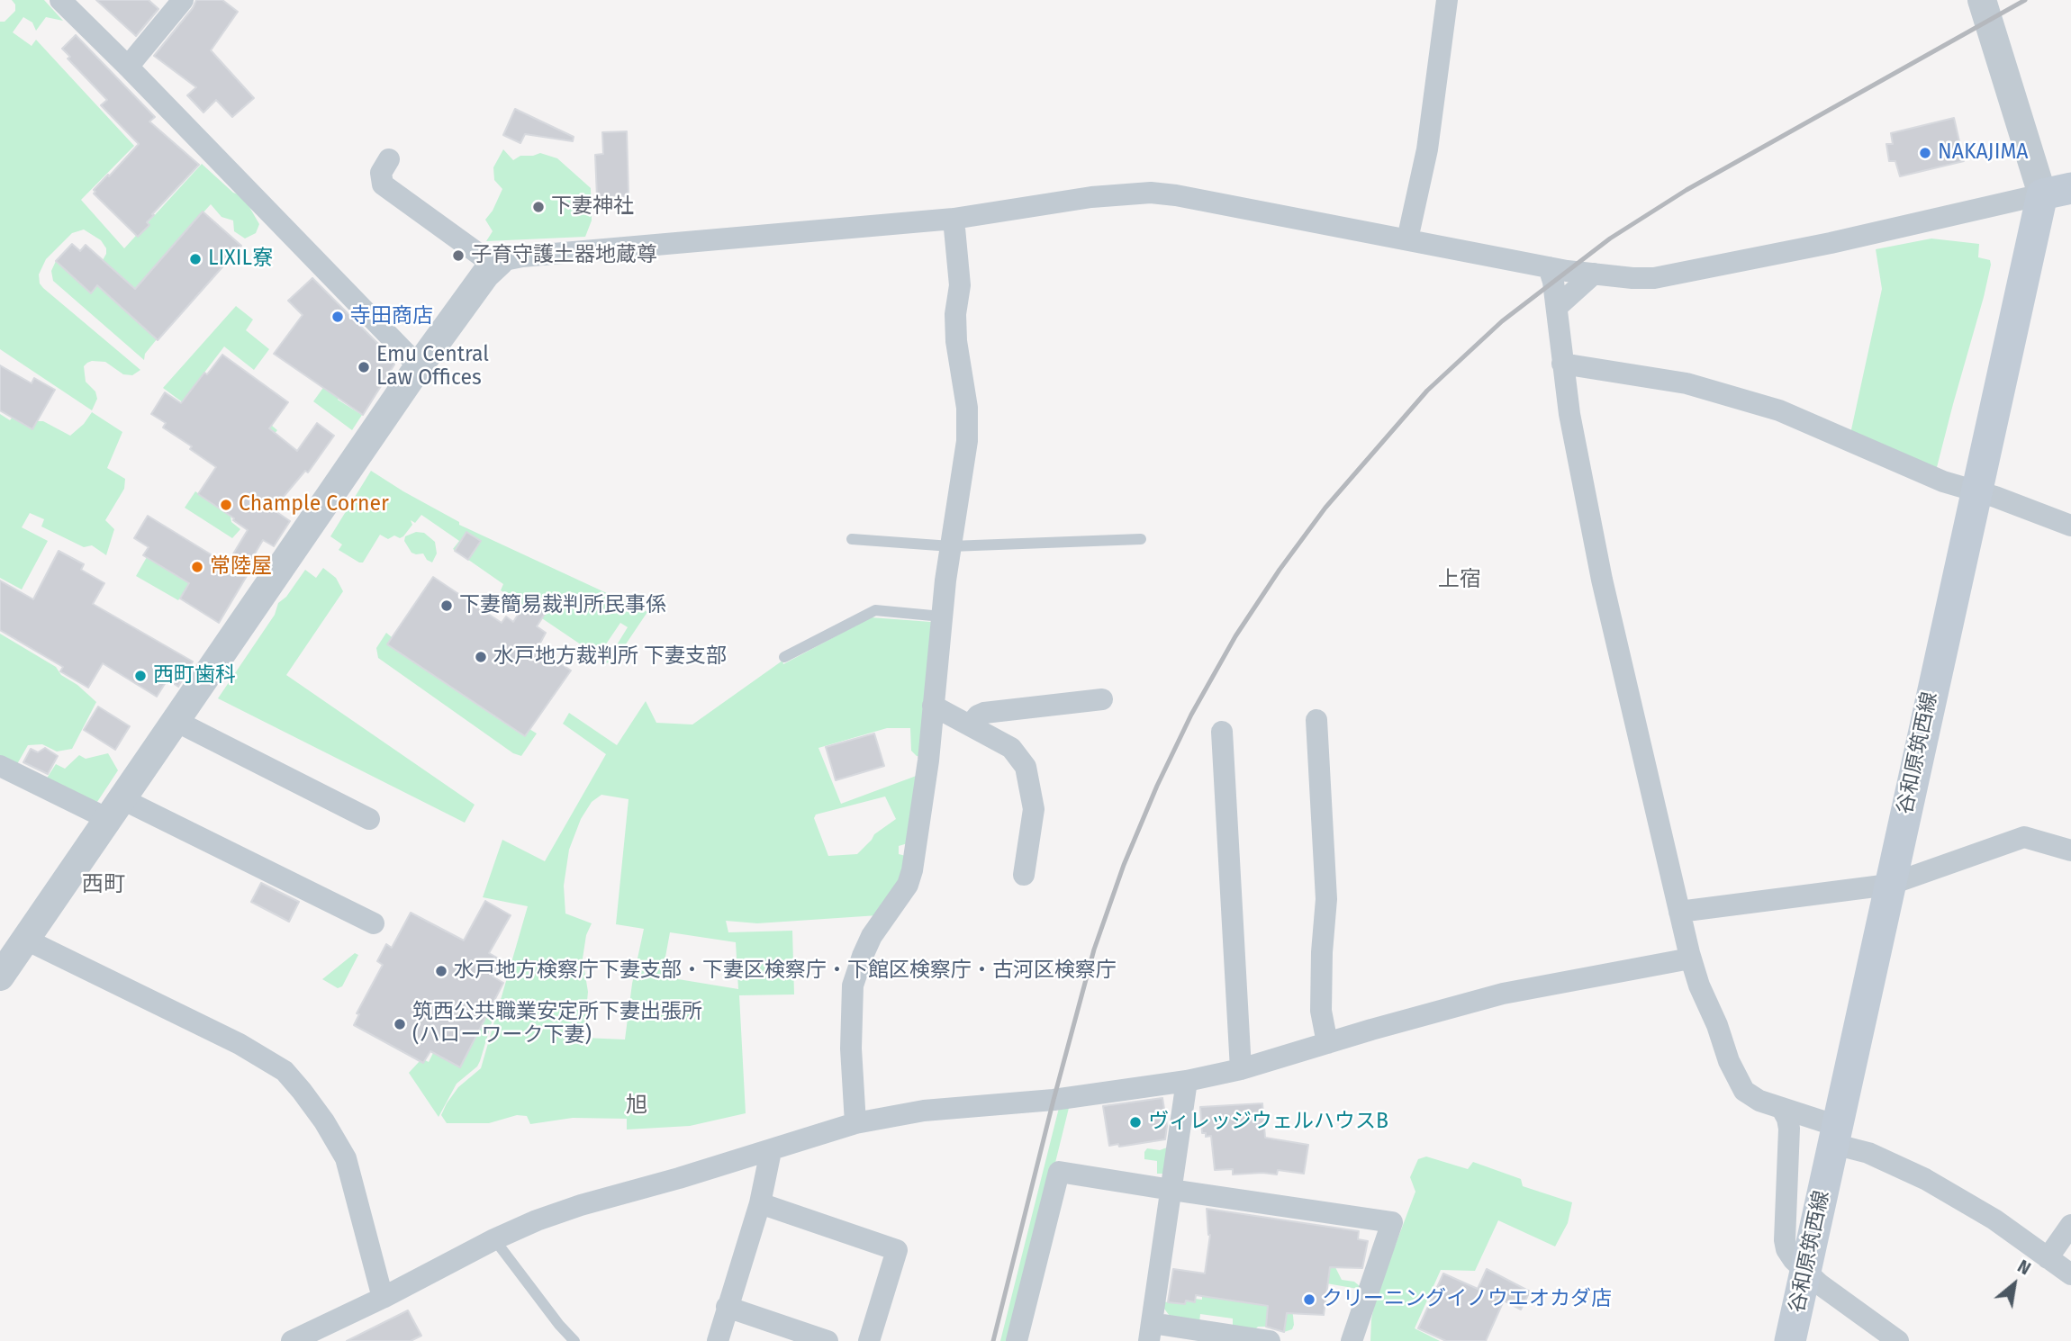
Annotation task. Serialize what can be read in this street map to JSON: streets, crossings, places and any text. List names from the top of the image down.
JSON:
{
  "streets": {
    "main road": ["谷和原筑西線"]
  },
  "districts": ["上宿", "西町", "旭"],
  "places": [
    "NAKAJIMA",
    "下妻神社",
    "子育守護土器地蔵尊",
    "LIXIL寮",
    "寺田商店",
    "Emu Central Law Offices",
    "Chample Corner",
    "常陸屋",
    "下妻簡易裁判所民事係",
    "水戸地方裁判所 下妻支部",
    "西町歯科",
    "水戸地方検察庁下妻支部・下妻区検察庁・下館区検察庁・古河区検察庁",
    "筑西公共職業安定所下妻出張所 (ハローワーク下妻)",
    "ヴィレッジウェルハウスB",
    "クリーニングイノウエオカダ店"
  ],
  "north": "top right"
}
